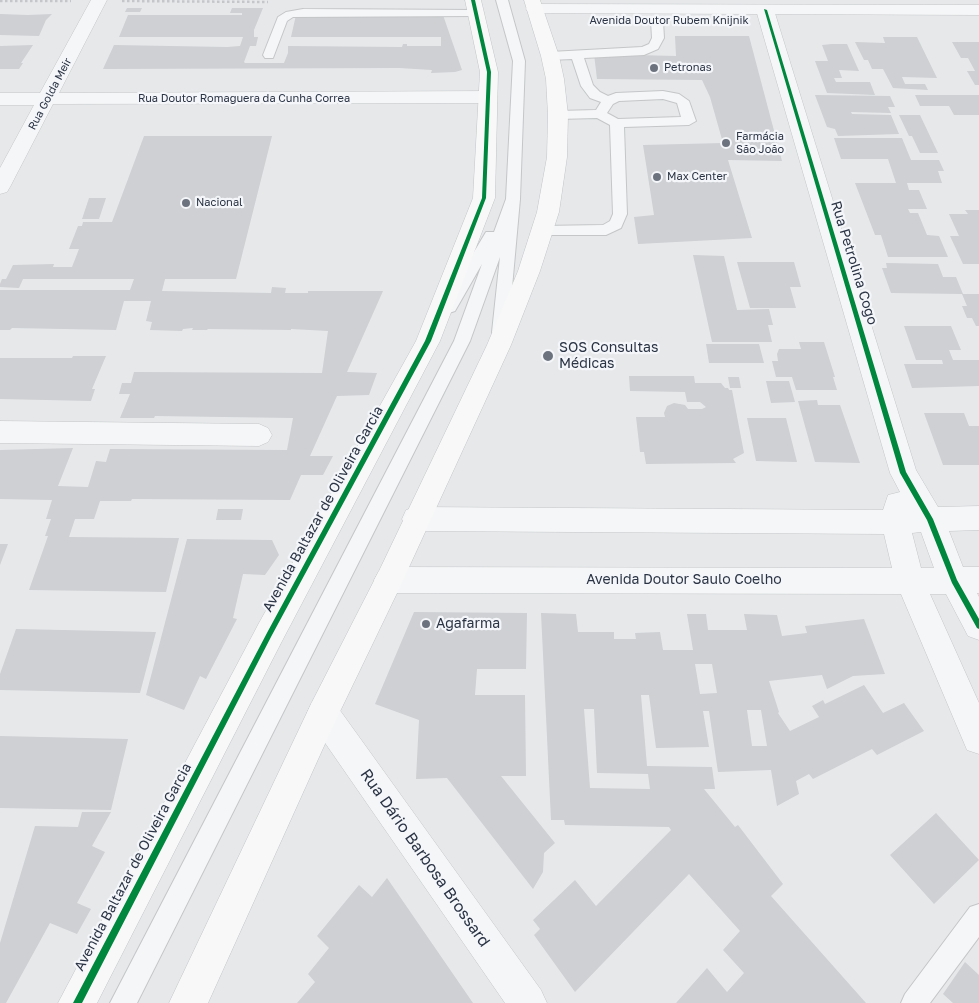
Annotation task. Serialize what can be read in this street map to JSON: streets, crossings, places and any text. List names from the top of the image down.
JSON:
{
  "streets": {
    "main road": ["Avenida Baltazar de Oliveira Garcia"],
    "street": [
      "Avenida Doutor Rubem Knijnik",
      "Rua Golda Meir",
      "Rua Doutor Romaguera da Cunha Correa",
      "Rua Petrolina Cogo",
      "Avenida Doutor Saulo Coelho",
      "Rua Dário Barbosa Brossard"
    ]
  },
  "crossings": [
    ["Avenida Doutor Rubem Knijnik", "Rua Petrolina Cogo"],
    ["Rua Golda Meir", "Rua Doutor Romaguera da Cunha Correa"],
    ["Rua Doutor Romaguera da Cunha Correa", "Avenida Baltazar de Oliveira Garcia"],
    ["Rua Petrolina Cogo", "Avenida Doutor Saulo Coelho"]
  ],
  "places": [
    "Petronas",
    "Farmácia São João",
    "Max Center",
    "Nacional",
    "SOS Consultas Médicas",
    "Agafarma"
  ]
}
